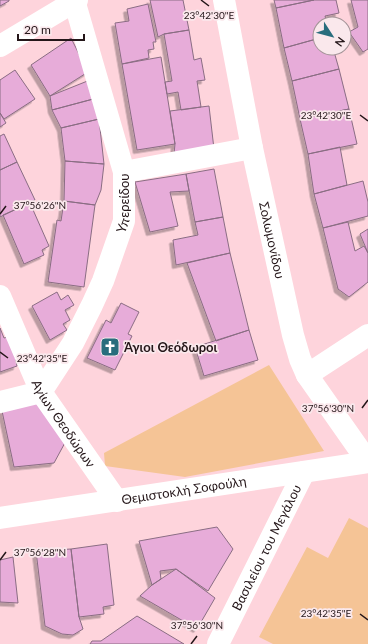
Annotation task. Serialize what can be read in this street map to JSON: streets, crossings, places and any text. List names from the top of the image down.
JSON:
{
  "streets": {
    "street": [
      "Υπερείδου",
      "Σολωμονίδου",
      "Αγίων Θεοδώρων",
      "Θεμιστοκλή Σοφούλη",
      "Βασιλείου του Μεγάλου"
    ]
  },
  "crossings": [
    ["Υπερείδου", "Αγίων Θεοδώρων"],
    ["Σολωμονίδου", "Θεμιστοκλή Σοφούλη"],
    ["Αγίων Θεοδώρων", "Θεμιστοκλή Σοφούλη"],
    ["Θεμιστοκλή Σοφούλη", "Βασιλείου του Μεγάλου"]
  ],
  "places": {
    "church": ["Άγιοι Θεόδωροι"]
  },
  "scale_bar": "20 m",
  "north": "bottom right",
  "coordinates": [
    "23°42'30\"E",
    "37°56'26\"N",
    "23°42'35\"E",
    "37°56'30\"N",
    "37°56'28\"N"
  ]
}
